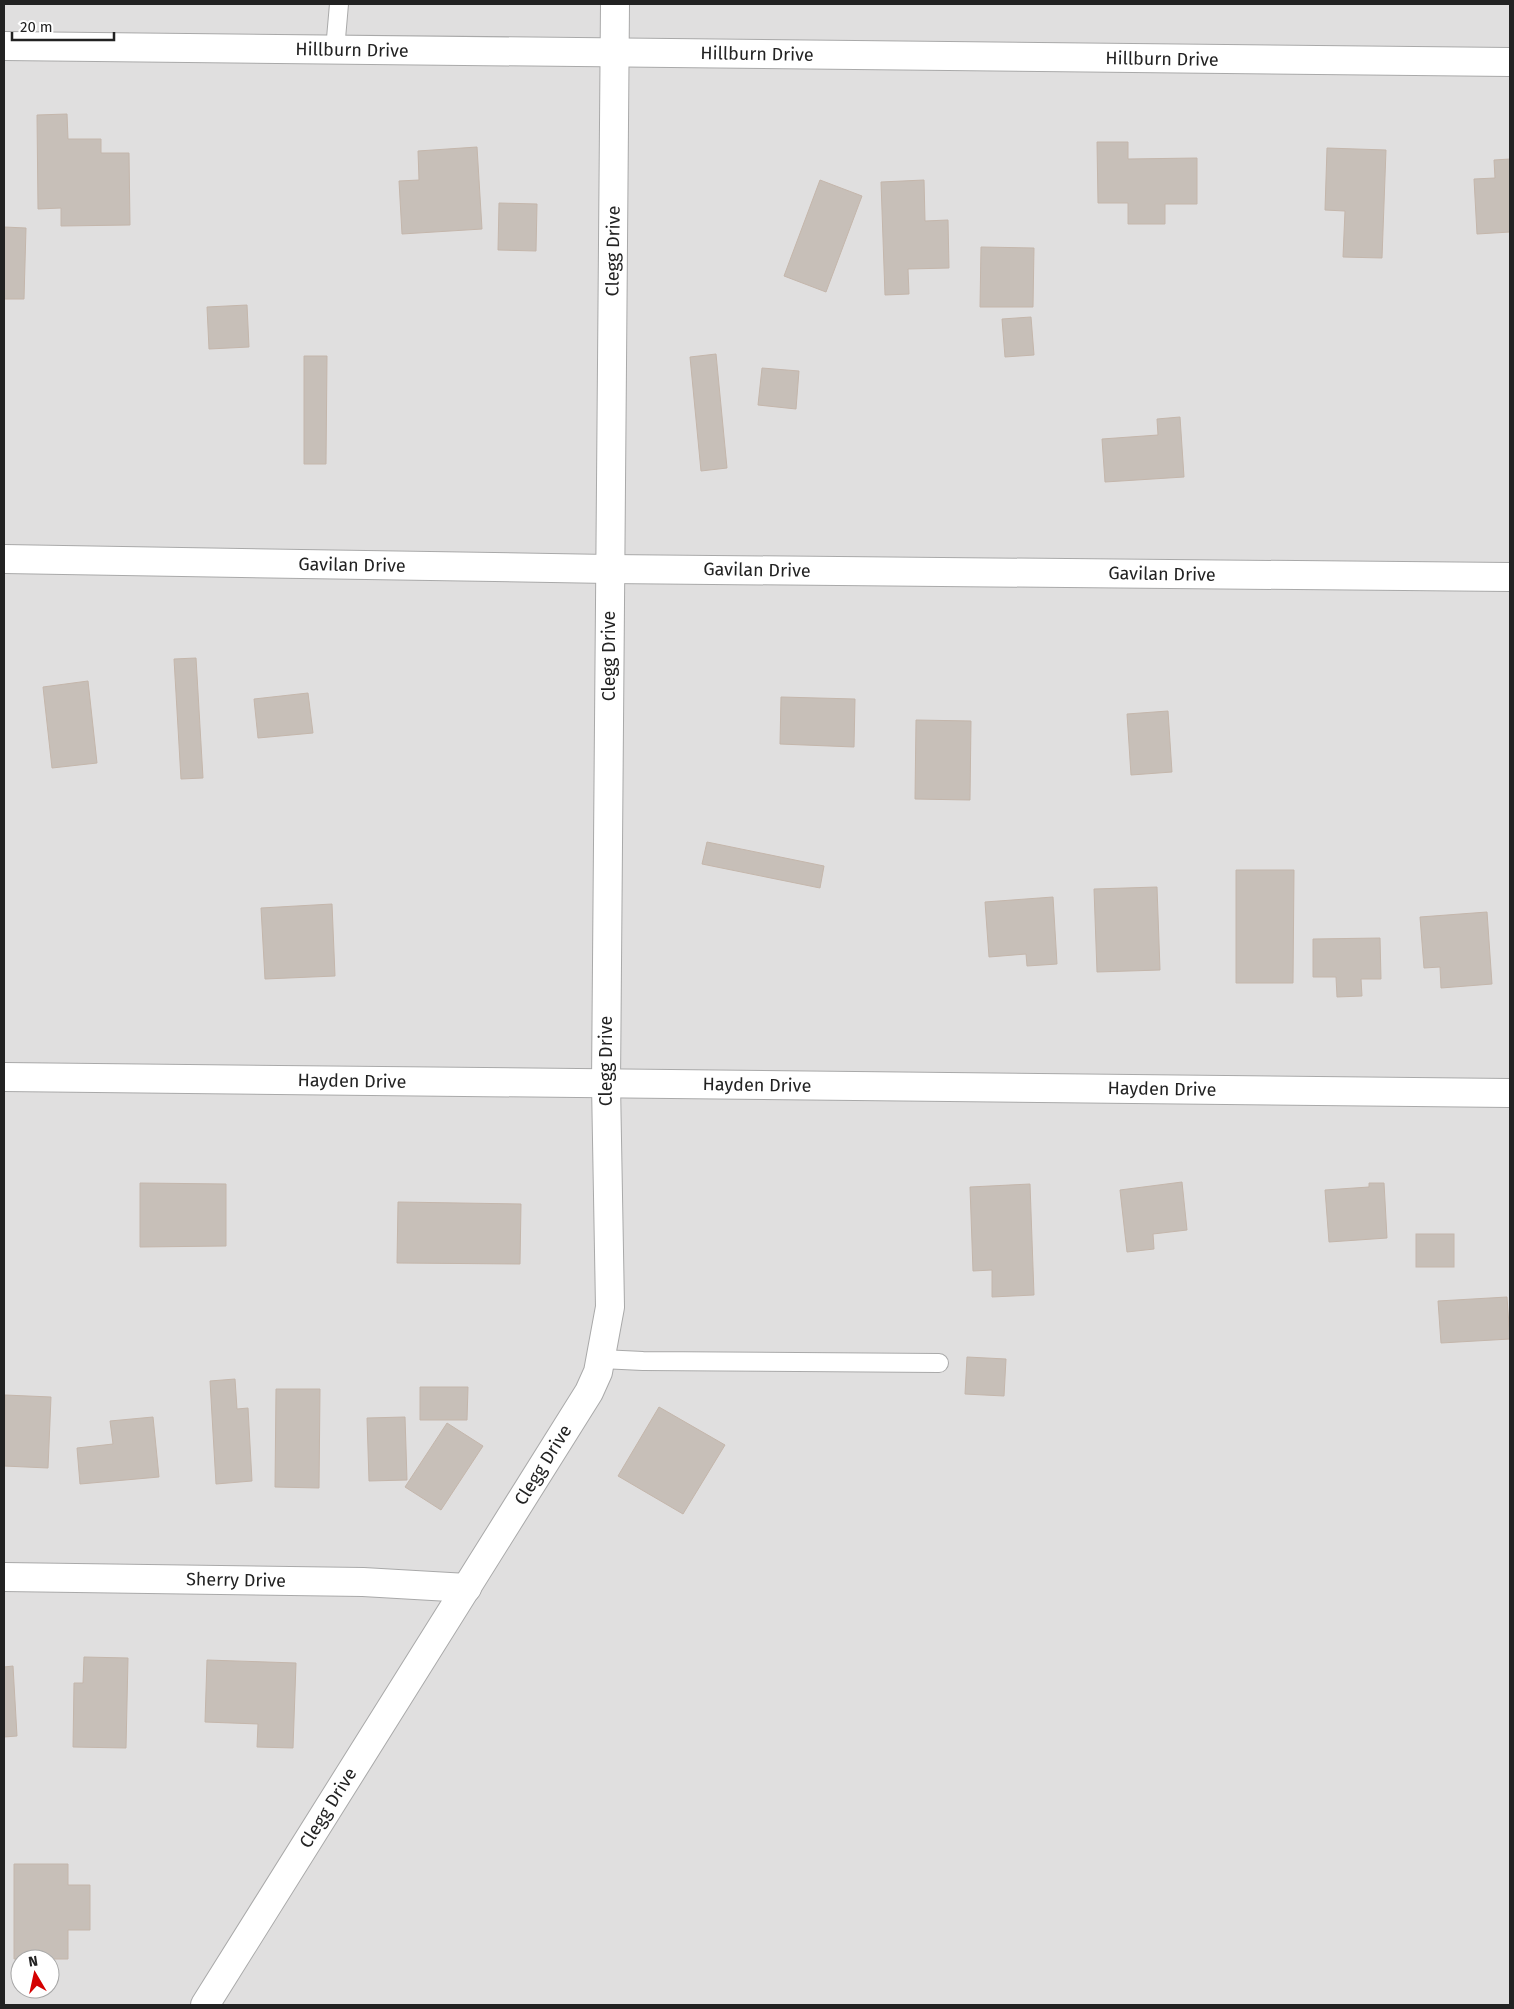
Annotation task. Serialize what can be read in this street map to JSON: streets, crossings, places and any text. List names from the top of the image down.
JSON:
{
  "streets": {
    "street": [
      "Hillburn Drive",
      "Clegg Drive",
      "Gavilan Drive",
      "Hayden Drive",
      "Sherry Drive"
    ]
  },
  "crossings": [
    ["Hillburn Drive", "Clegg Drive"],
    ["Clegg Drive", "Gavilan Drive"],
    ["Clegg Drive", "Hayden Drive"],
    ["Clegg Drive", "Sherry Drive"]
  ],
  "scale_bar": "20 m",
  "north": "top"
}
